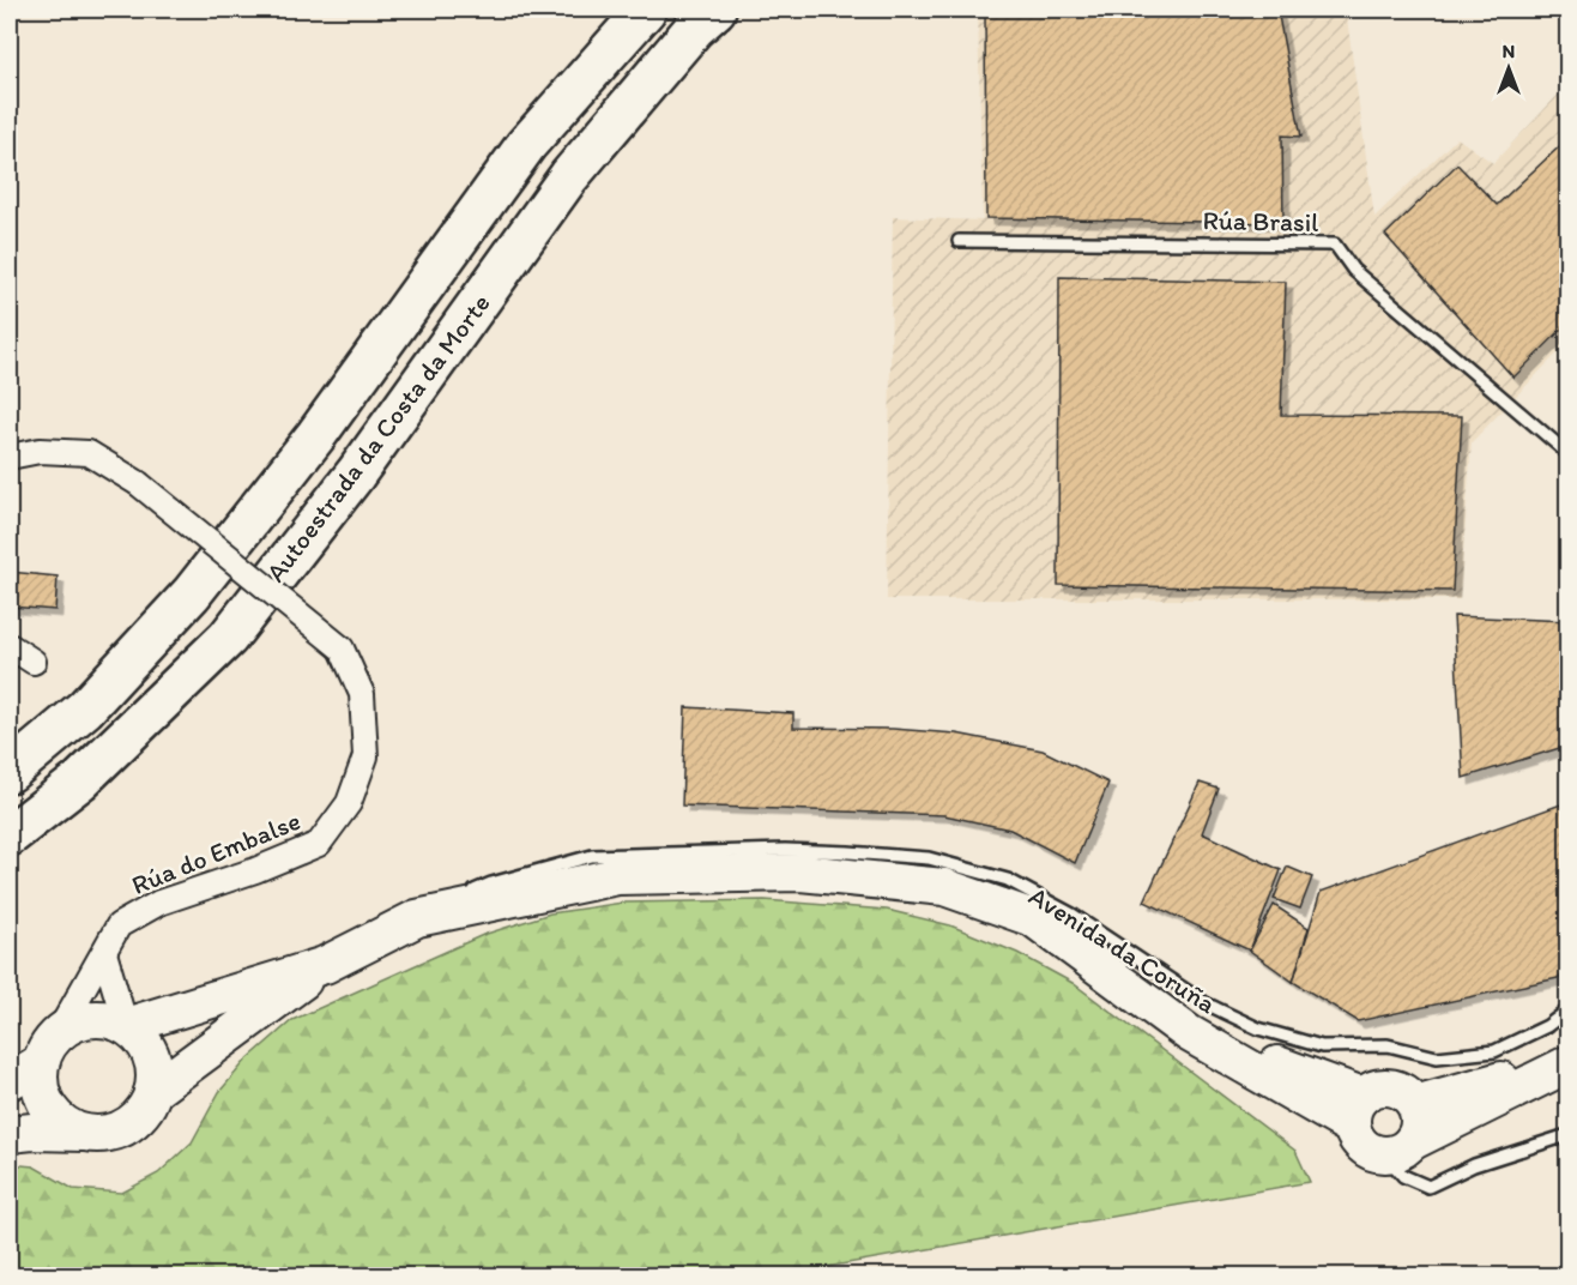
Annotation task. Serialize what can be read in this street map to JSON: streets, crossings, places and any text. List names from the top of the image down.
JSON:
{
  "streets": {
    "highway": ["Autoestrada da Costa da Morte"],
    "main road": ["Avenida da Coruña"],
    "street": ["Rúa do Embalse"],
    "lane": ["Rúa Brasil"]
  },
  "crossings": [
    ["Rúa do Embalse", "Avenida da Coruña"]
  ],
  "north": "top"
}
